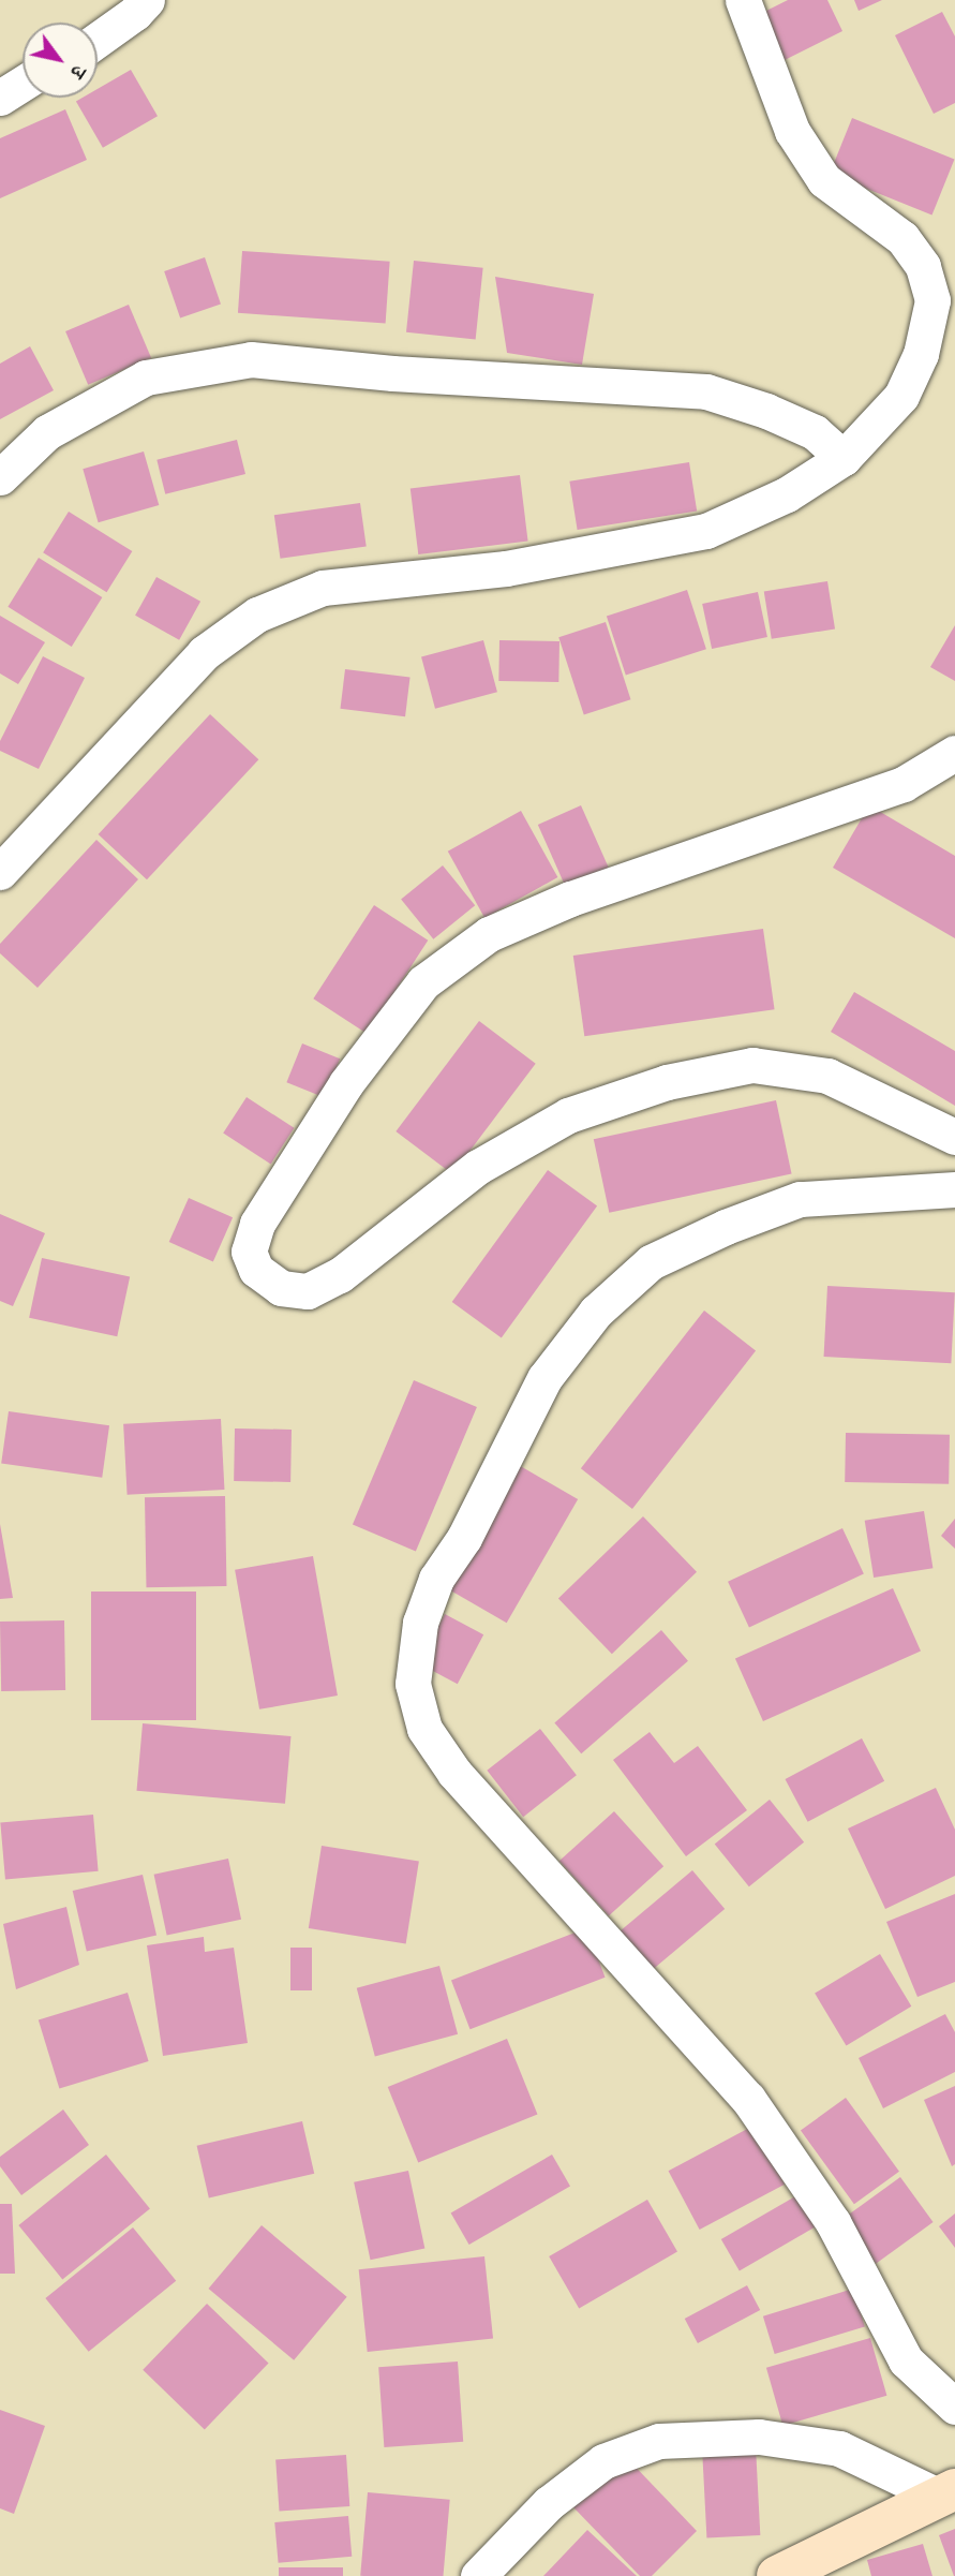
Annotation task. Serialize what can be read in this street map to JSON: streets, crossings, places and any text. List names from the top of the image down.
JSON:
{
  "north": "bottom right"
}
